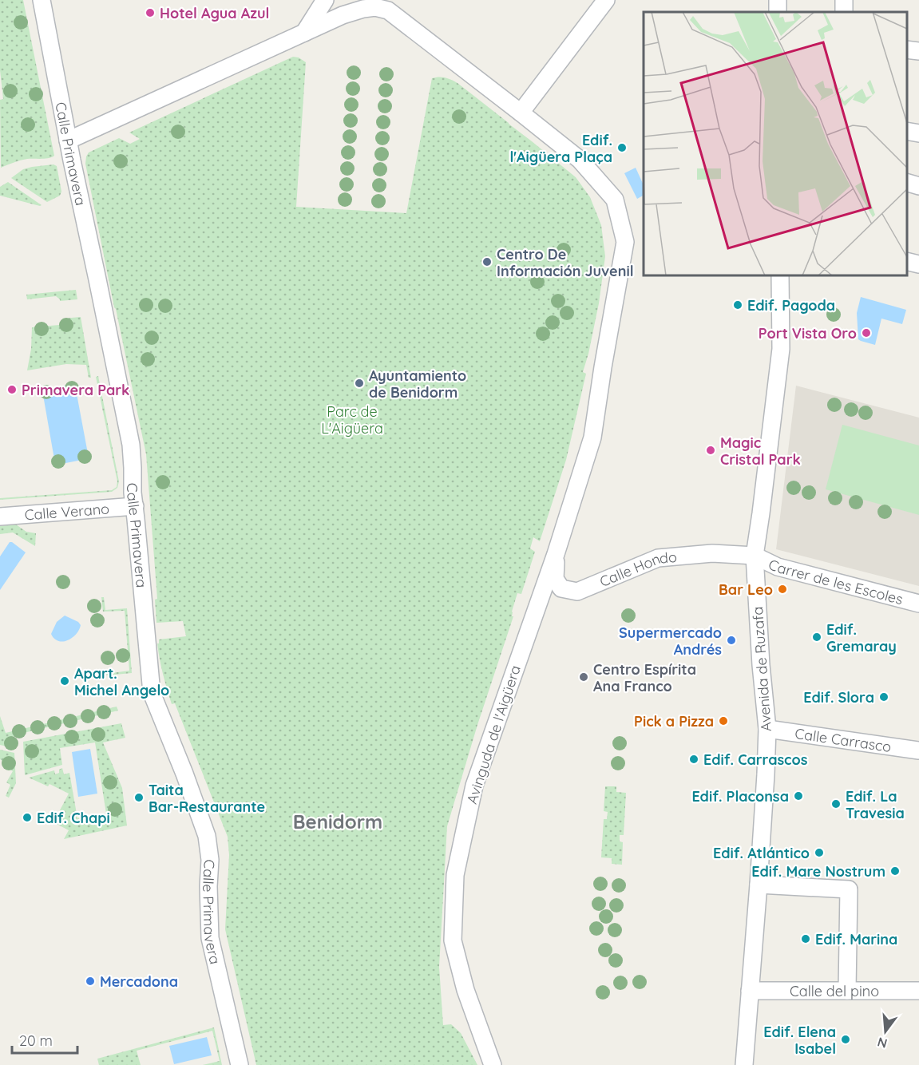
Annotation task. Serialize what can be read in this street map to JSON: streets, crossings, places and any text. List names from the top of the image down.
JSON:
{
  "streets": {
    "street": [
      "Calle Primavera",
      "Calle Verano",
      "Calle Hondo",
      "Carrer de les Escoles",
      "Avenida de Ruzafa",
      "Avinguda de l'Aigüera",
      "Calle Carrasco",
      "Calle del pino"
    ]
  },
  "crossings": [
    ["Calle Primavera", "Calle Verano"],
    ["Calle Hondo", "Carrer de les Escoles"],
    ["Calle Hondo", "Avenida de Ruzafa"],
    ["Calle Hondo", "Avinguda de l'Aigüera"],
    ["Carrer de les Escoles", "Avenida de Ruzafa"],
    ["Avenida de Ruzafa", "Calle Carrasco"],
    ["Avenida de Ruzafa", "Calle del pino"]
  ],
  "districts": ["Benidorm"],
  "parks": ["Parc de L'Aigüera"],
  "places": [
    "Hotel Agua Azul",
    "Edif. l'Aigüera Plaça",
    "Centro De Información Juvenil",
    "Edif. Pagoda",
    "Port Vista Oro",
    "Ayuntamiento de Benidorm",
    "Primavera Park",
    "Magic Cristal Park",
    "Bar Leo",
    "Edif. Gremaray",
    "Supermercado Andrés",
    "Centro Espírita Ana Franco",
    "Apart. Michel Angelo",
    "Edif. Slora",
    "Pick a Pizza",
    "Edif. Carrascos",
    "Edif. Placonsa",
    "Taita Bar-Restaurante",
    "Edif. La Travesia",
    "Edif. Chapi",
    "Edif. Atlántico",
    "Edif. Mare Nostrum",
    "Edif. Marina",
    "Mercadona",
    "Edif. Elena Isabel"
  ],
  "scale_bar": "20 m",
  "north": "bottom"
}
